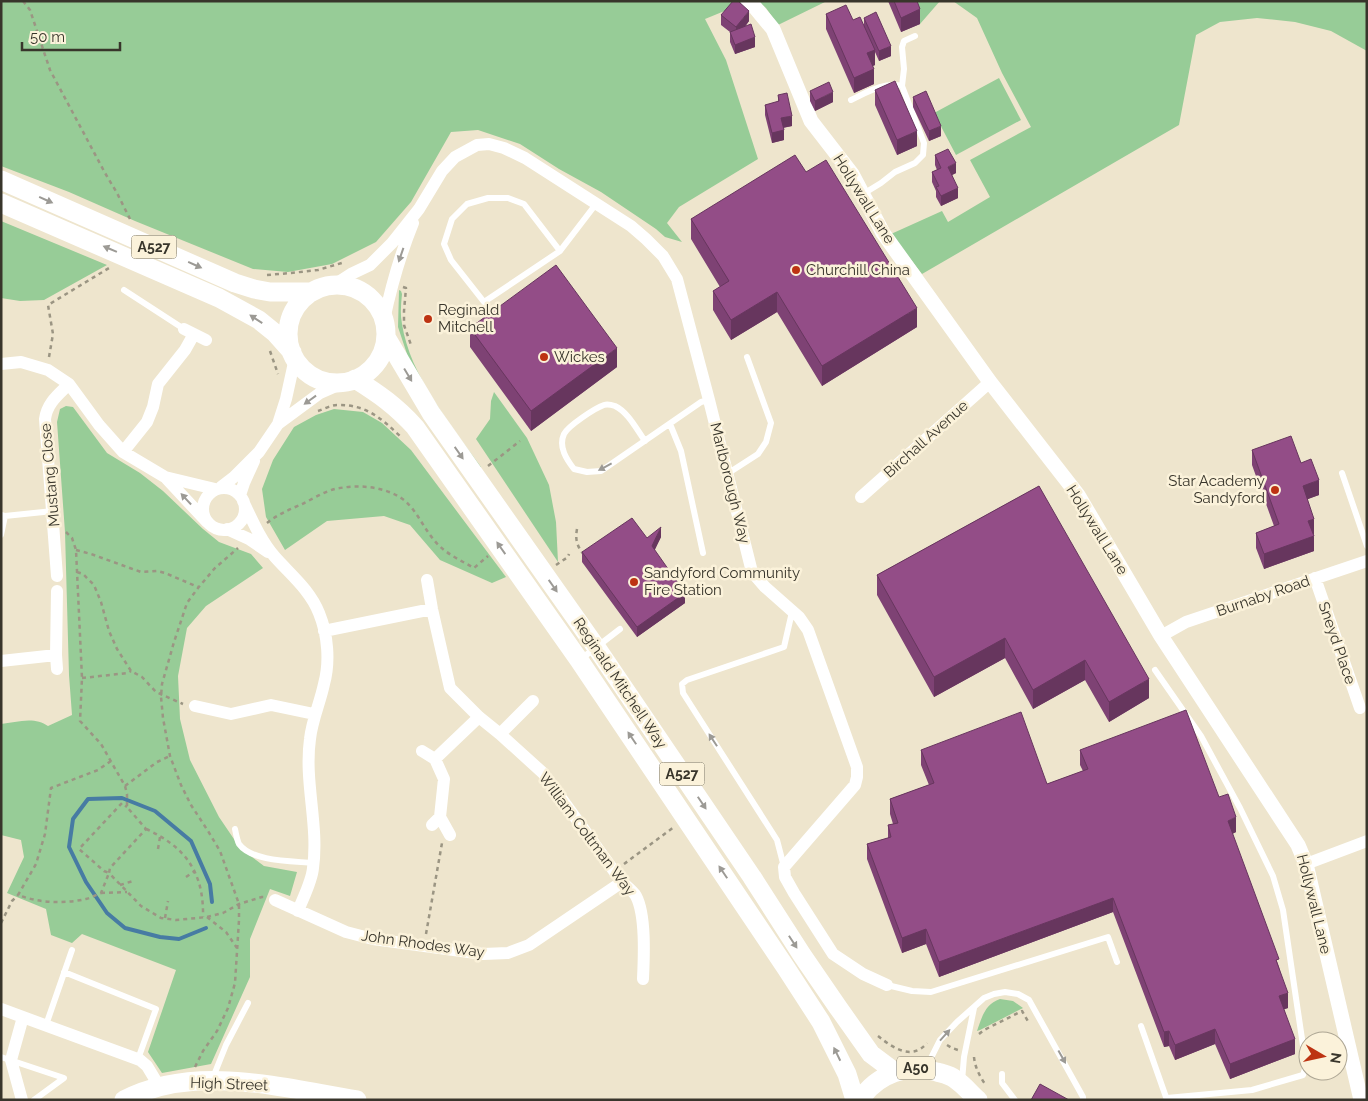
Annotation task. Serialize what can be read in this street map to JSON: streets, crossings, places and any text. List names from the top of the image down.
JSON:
{
  "streets": {
    "main road": [
      "A527",
      "Reginald Mitchell Way",
      "A50",
      "High Street"
    ],
    "street": [
      "Hollywall Lane",
      "Birchall Avenue",
      "Mustang Close",
      "Marlborough Way",
      "Burnaby Road",
      "Sneyd Place",
      "William Coltman Way",
      "John Rhodes Way"
    ]
  },
  "crossings": [
    ["Hollywall Lane", "Birchall Avenue"],
    ["Hollywall Lane", "Burnaby Road"],
    ["A527", "Marlborough Way"],
    ["A527", "Reginald Mitchell Way"],
    ["Marlborough Way", "Reginald Mitchell Way"],
    ["Burnaby Road", "Sneyd Place"],
    ["Reginald Mitchell Way", "A50"],
    ["William Coltman Way", "John Rhodes Way"]
  ],
  "places": [
    "Churchill China",
    "Reginald Mitchell",
    "Wickes",
    "Star Academy Sandyford",
    "Sandyford Community Fire Station"
  ],
  "scale_bar": "50 m",
  "north": "right"
}
